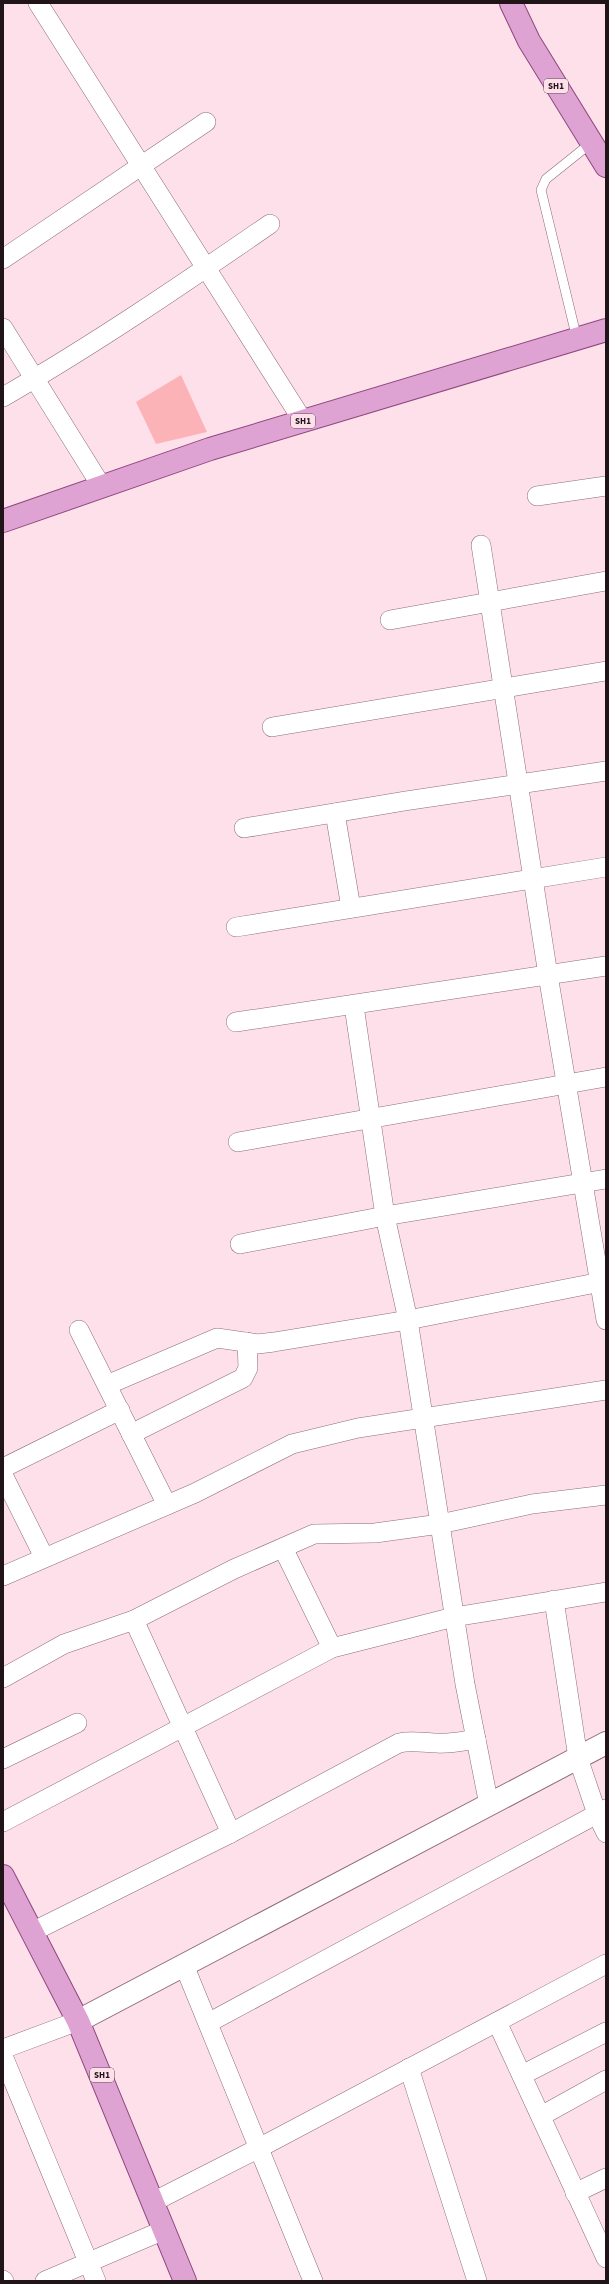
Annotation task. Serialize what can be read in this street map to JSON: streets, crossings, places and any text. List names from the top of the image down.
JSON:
{
  "streets": {
    "main road": ["SH1"]
  }
}
